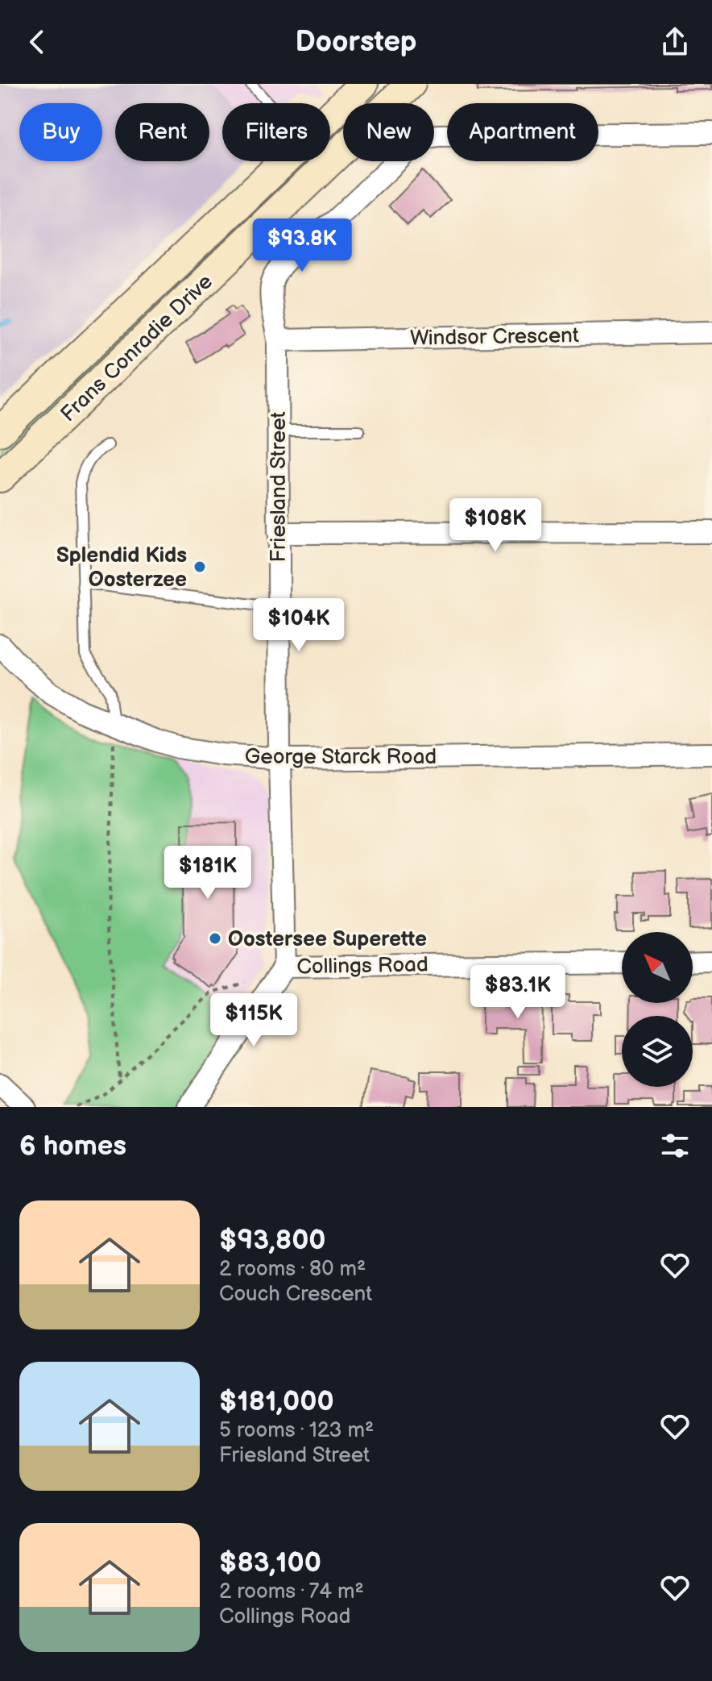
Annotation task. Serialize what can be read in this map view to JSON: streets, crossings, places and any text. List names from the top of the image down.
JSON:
{
  "streets": {
    "main road": ["Frans Conradie Drive"],
    "street": [
      "Windsor Crescent",
      "Friesland Street",
      "George Starck Road",
      "Collings Road"
    ]
  },
  "crossings": [
    ["Windsor Crescent", "Friesland Street"],
    ["Friesland Street", "George Starck Road"],
    ["Friesland Street", "Collings Road"]
  ],
  "places": ["Splendid Kids Oosterzee", "Oostersee Superette"],
  "north": "top left",
  "page": {
    "header": "Doorstep",
    "chip": [
      "Buy",
      "Rent",
      "Filters",
      "New",
      "Apartment"
    ],
    "price": [
      "$93.8K",
      "$108K",
      "$104K",
      "$181K",
      "$83.1K",
      "$115K"
    ],
    "heading": "6 homes",
    "list": [
      {
        "name": "$93,800",
        "note": "2 rooms · 80 m² · Couch Crescent"
      },
      {
        "name": "$181,000",
        "note": "5 rooms · 123 m² · Friesland Street"
      },
      {
        "name": "$83,100",
        "note": "2 rooms · 74 m² · Collings Road"
      }
    ]
  }
}
